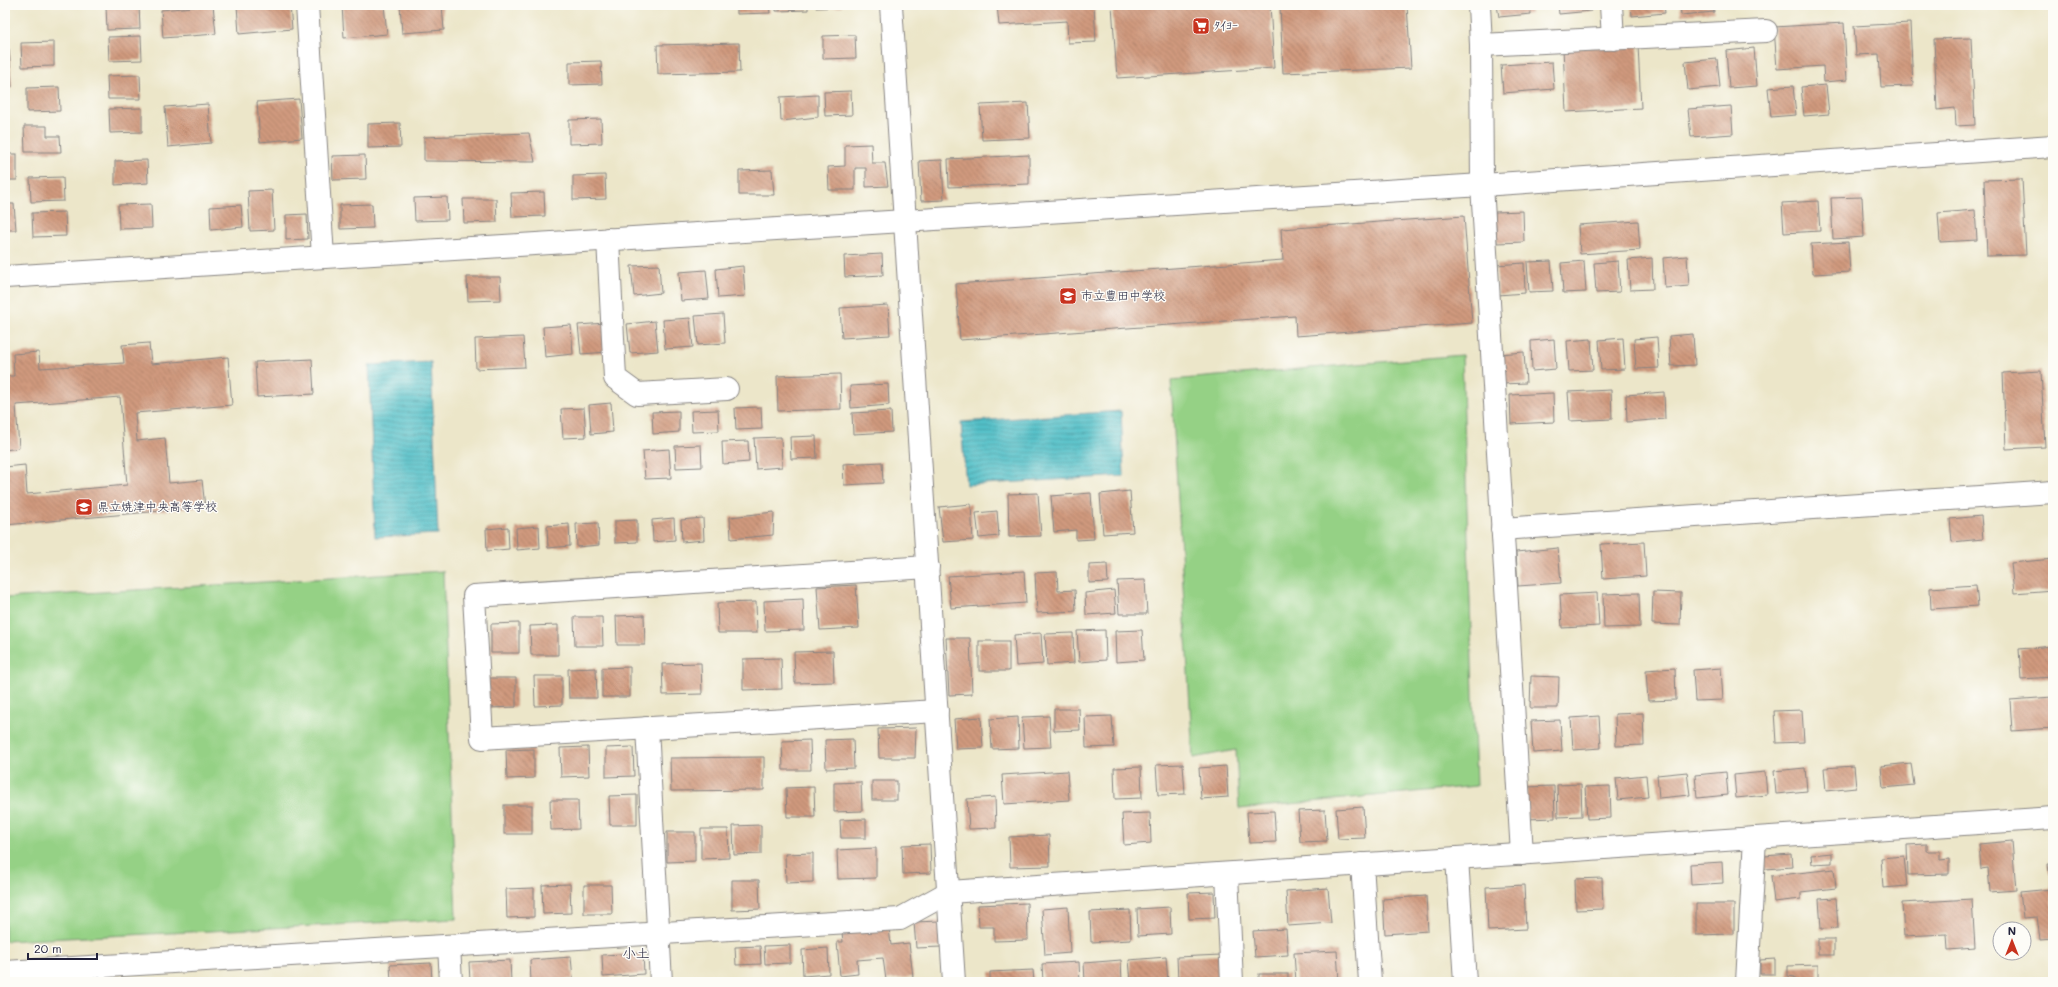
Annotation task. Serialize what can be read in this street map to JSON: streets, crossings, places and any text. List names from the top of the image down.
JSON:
{
  "districts": ["小土"],
  "places": {
    "supermarket": ["ﾀｲﾖｰ"],
    "school or university": ["市立豊田中学校", "県立焼津中央高等学校"]
  },
  "scale_bar": "20 m",
  "north": "top"
}
